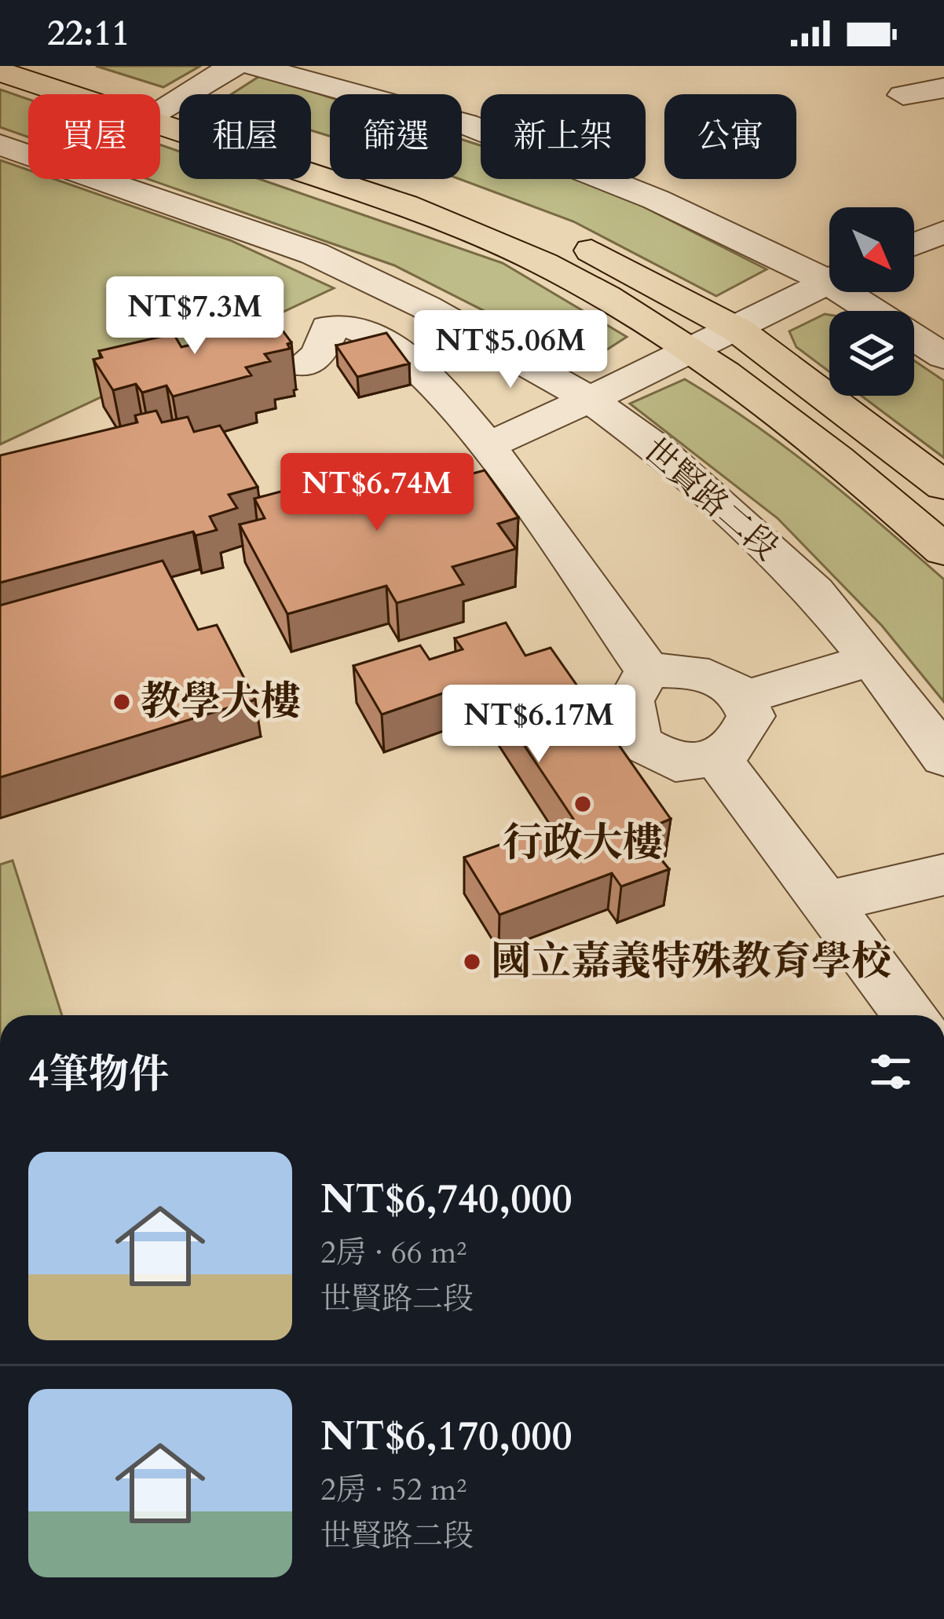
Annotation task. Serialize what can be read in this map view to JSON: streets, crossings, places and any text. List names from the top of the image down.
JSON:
{
  "streets": {
    "street": ["世賢路二段"]
  },
  "places": ["教學大樓", "行政大樓", "國立嘉義特殊教育學校"],
  "north": "bottom right",
  "page": {
    "status": "22:11",
    "chip": [
      "買屋",
      "租屋",
      "篩選",
      "新上架",
      "公寓"
    ],
    "price": [
      "NT$7.3M",
      "NT$5.06M",
      "NT$6.74M",
      "NT$6.17M"
    ],
    "heading": "4筆物件",
    "list": [
      {
        "name": "NT$6,740,000",
        "note": "2房 · 66 m² · 世賢路二段"
      },
      {
        "name": "NT$6,170,000",
        "note": "2房 · 52 m² · 世賢路二段"
      }
    ]
  }
}
